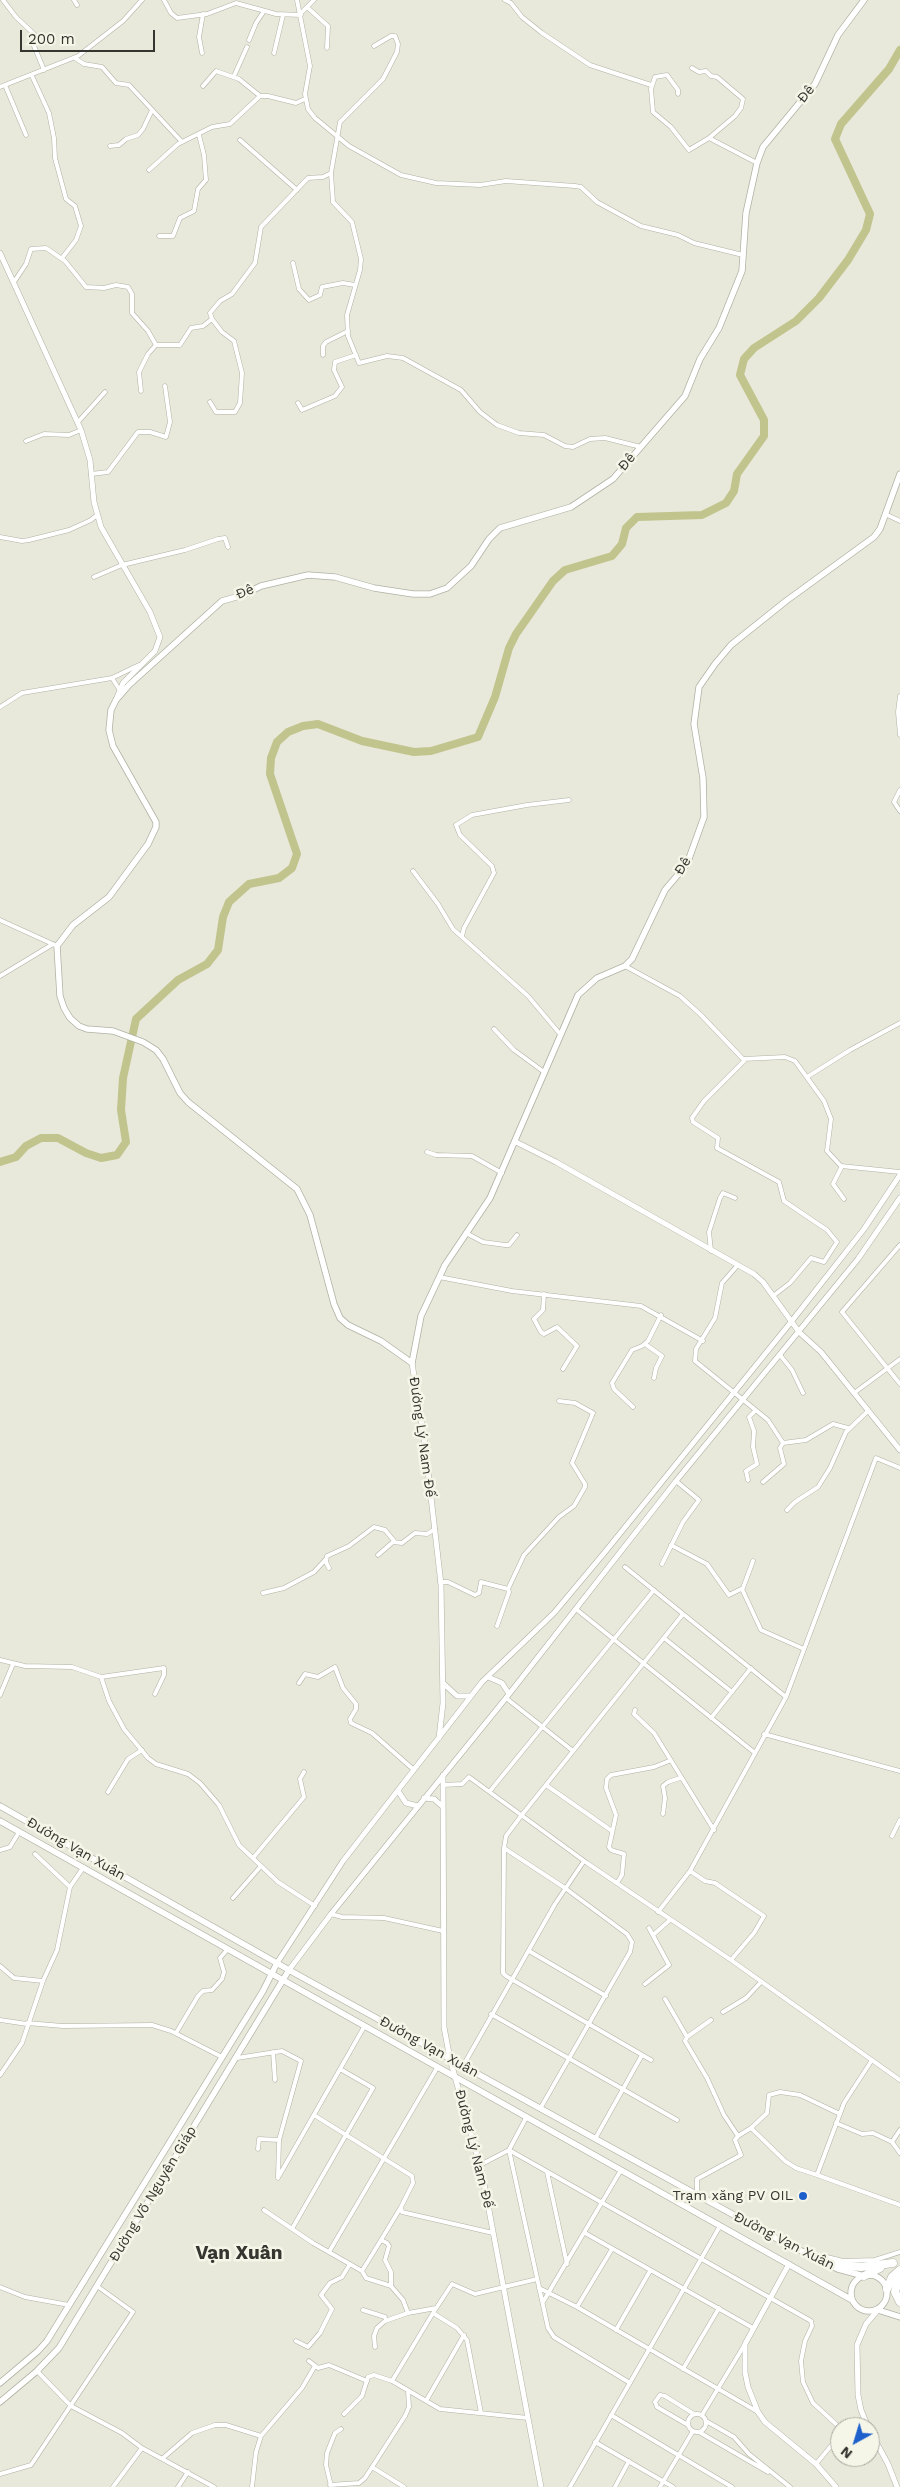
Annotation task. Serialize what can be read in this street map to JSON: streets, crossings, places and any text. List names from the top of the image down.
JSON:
{
  "streets": {
    "main road": [
      "Đê",
      "Đường Lý Nam Đế",
      "Đường Vạn Xuân",
      "Đường Võ Nguyên Giáp"
    ]
  },
  "crossings": [
    ["Đường Lý Nam Đế", "Đường Vạn Xuân"],
    ["Đường Vạn Xuân", "Đường Võ Nguyên Giáp"]
  ],
  "districts": ["Vạn Xuân"],
  "places": ["Trạm xăng PV OIL"],
  "scale_bar": "200 m",
  "north": "bottom left"
}
